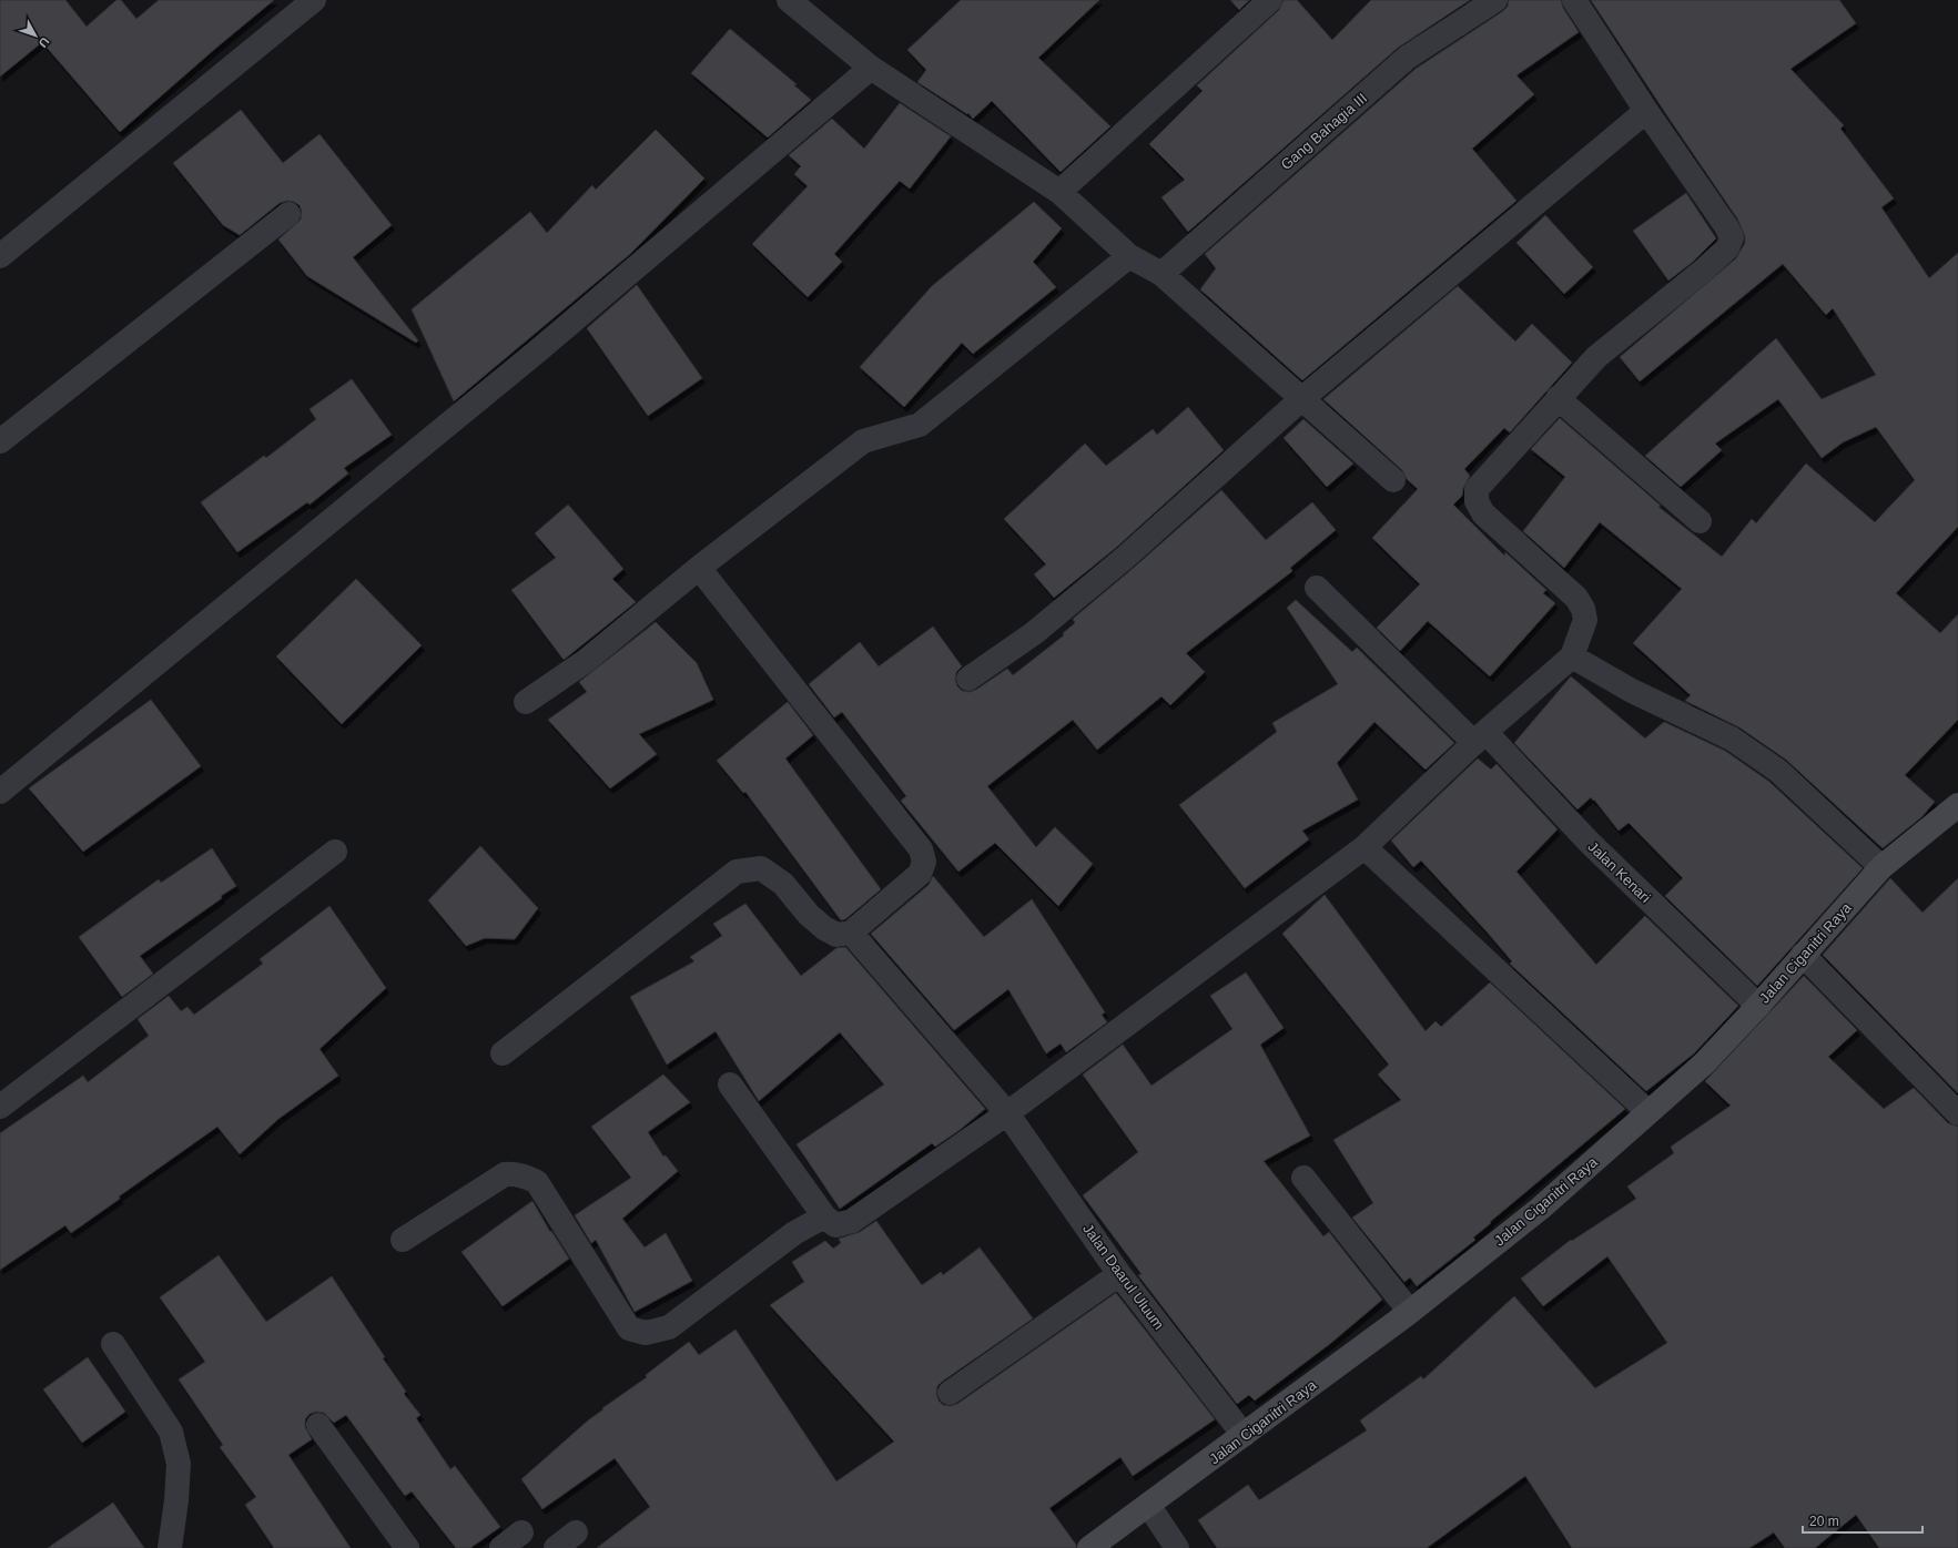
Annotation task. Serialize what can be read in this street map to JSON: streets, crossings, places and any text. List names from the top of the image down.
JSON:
{
  "streets": {
    "street": [
      "Gang Bahagia III",
      "Jalan Kenari",
      "Jalan Ciganitri Raya",
      "Jalan Daarul Uluum"
    ]
  },
  "crossings": [
    ["Jalan Kenari", "Jalan Ciganitri Raya"],
    ["Jalan Ciganitri Raya", "Jalan Daarul Uluum"]
  ],
  "scale_bar": "20 m",
  "north": "bottom right"
}
